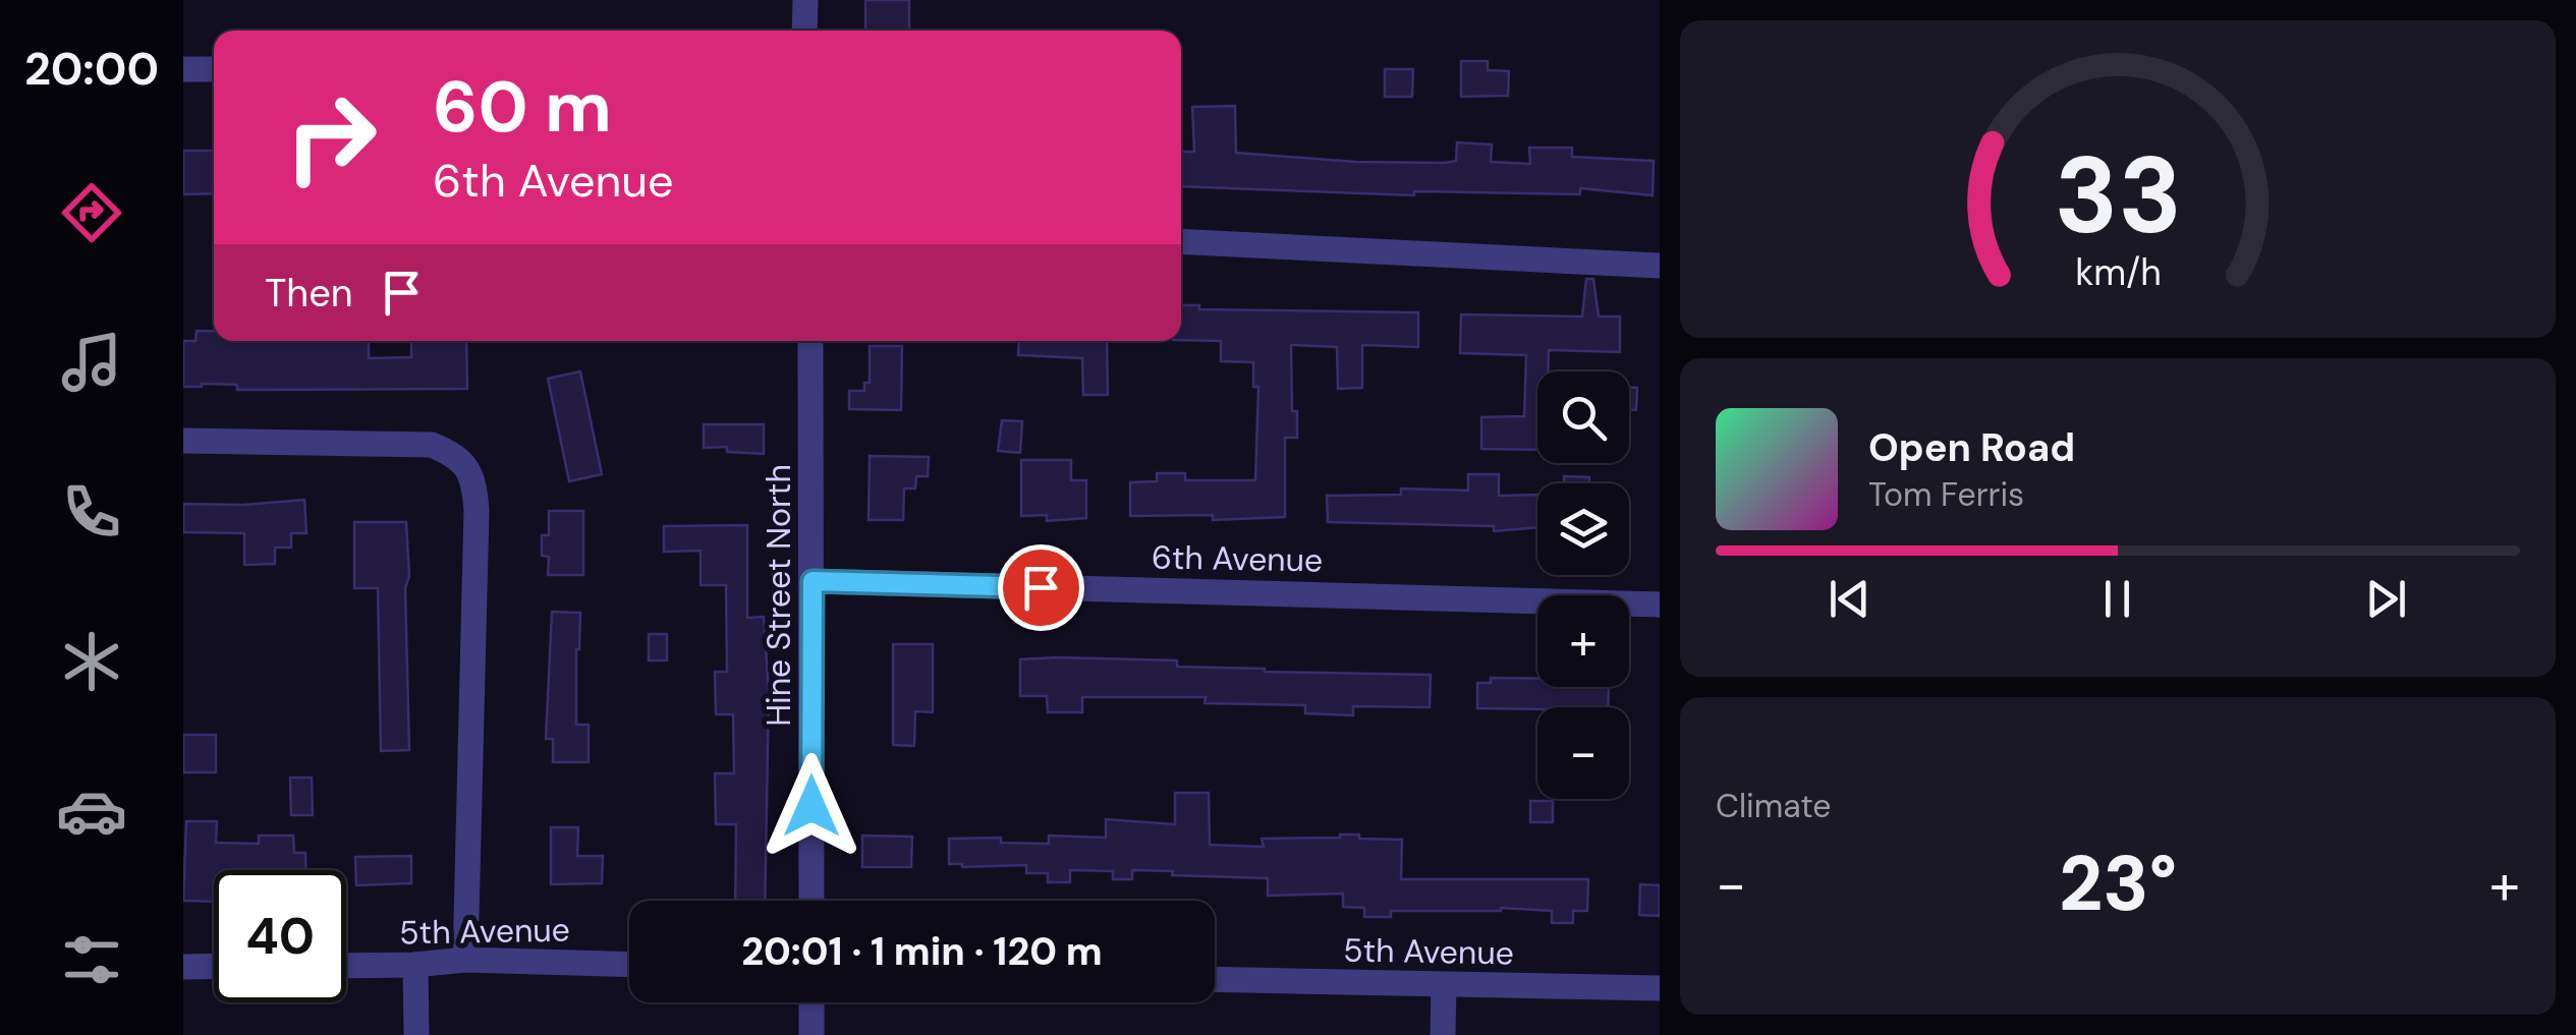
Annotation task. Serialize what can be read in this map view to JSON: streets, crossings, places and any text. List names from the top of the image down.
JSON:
{
  "streets": {
    "street": ["6th Avenue", "Hine Street North", "5th Avenue"]
  },
  "crossings": [
    ["6th Avenue", "Hine Street North"]
  ],
  "page": {
    "tabs": "20:00",
    "turn": ["60 m", "6th Avenue"],
    "then": "Then",
    "map_buttons": ["+", "−"],
    "song": ["Open Road", "Tom Ferris"],
    "tile": "Climate",
    "heat": ["−", "23°", "+"],
    "limit": "40",
    "trip": "20:01 · 1 min · 120 m",
    "gauge": ["33", "km/h"]
  }
}
